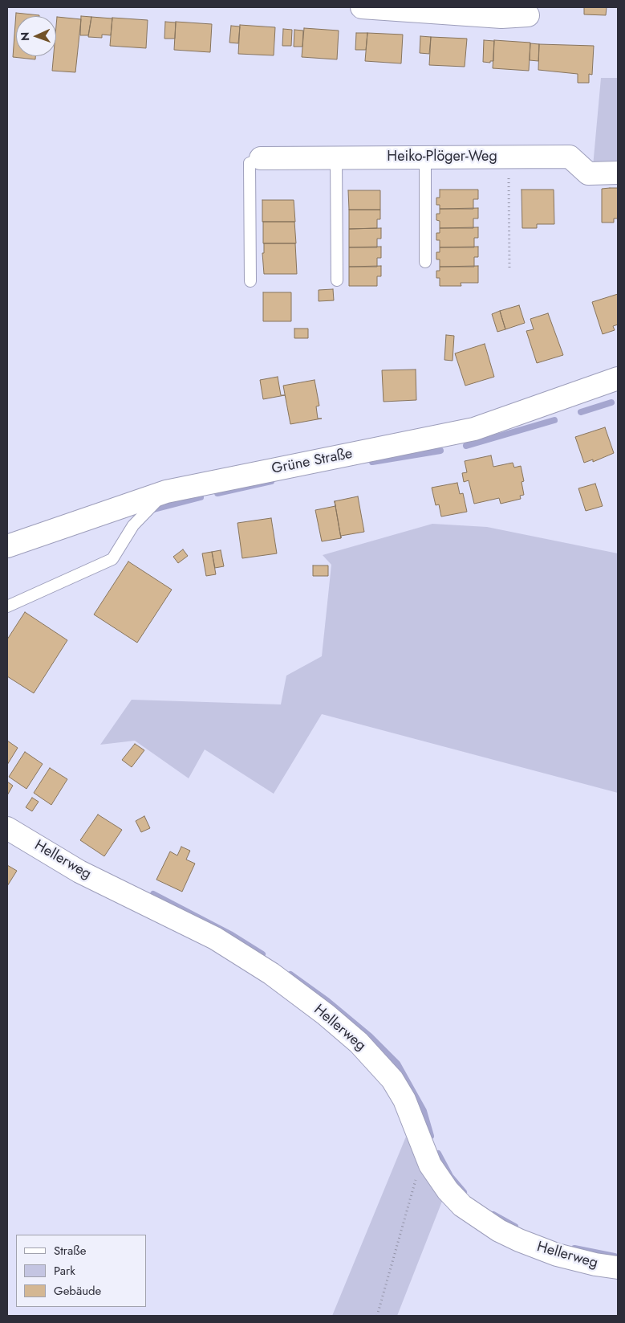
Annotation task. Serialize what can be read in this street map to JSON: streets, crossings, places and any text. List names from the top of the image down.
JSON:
{
  "streets": {
    "street": ["Heiko-Plöger-Weg", "Grüne Straße", "Hellerweg"]
  },
  "legend": ["Straße", "Park", "Gebäude"],
  "north": "left"
}
